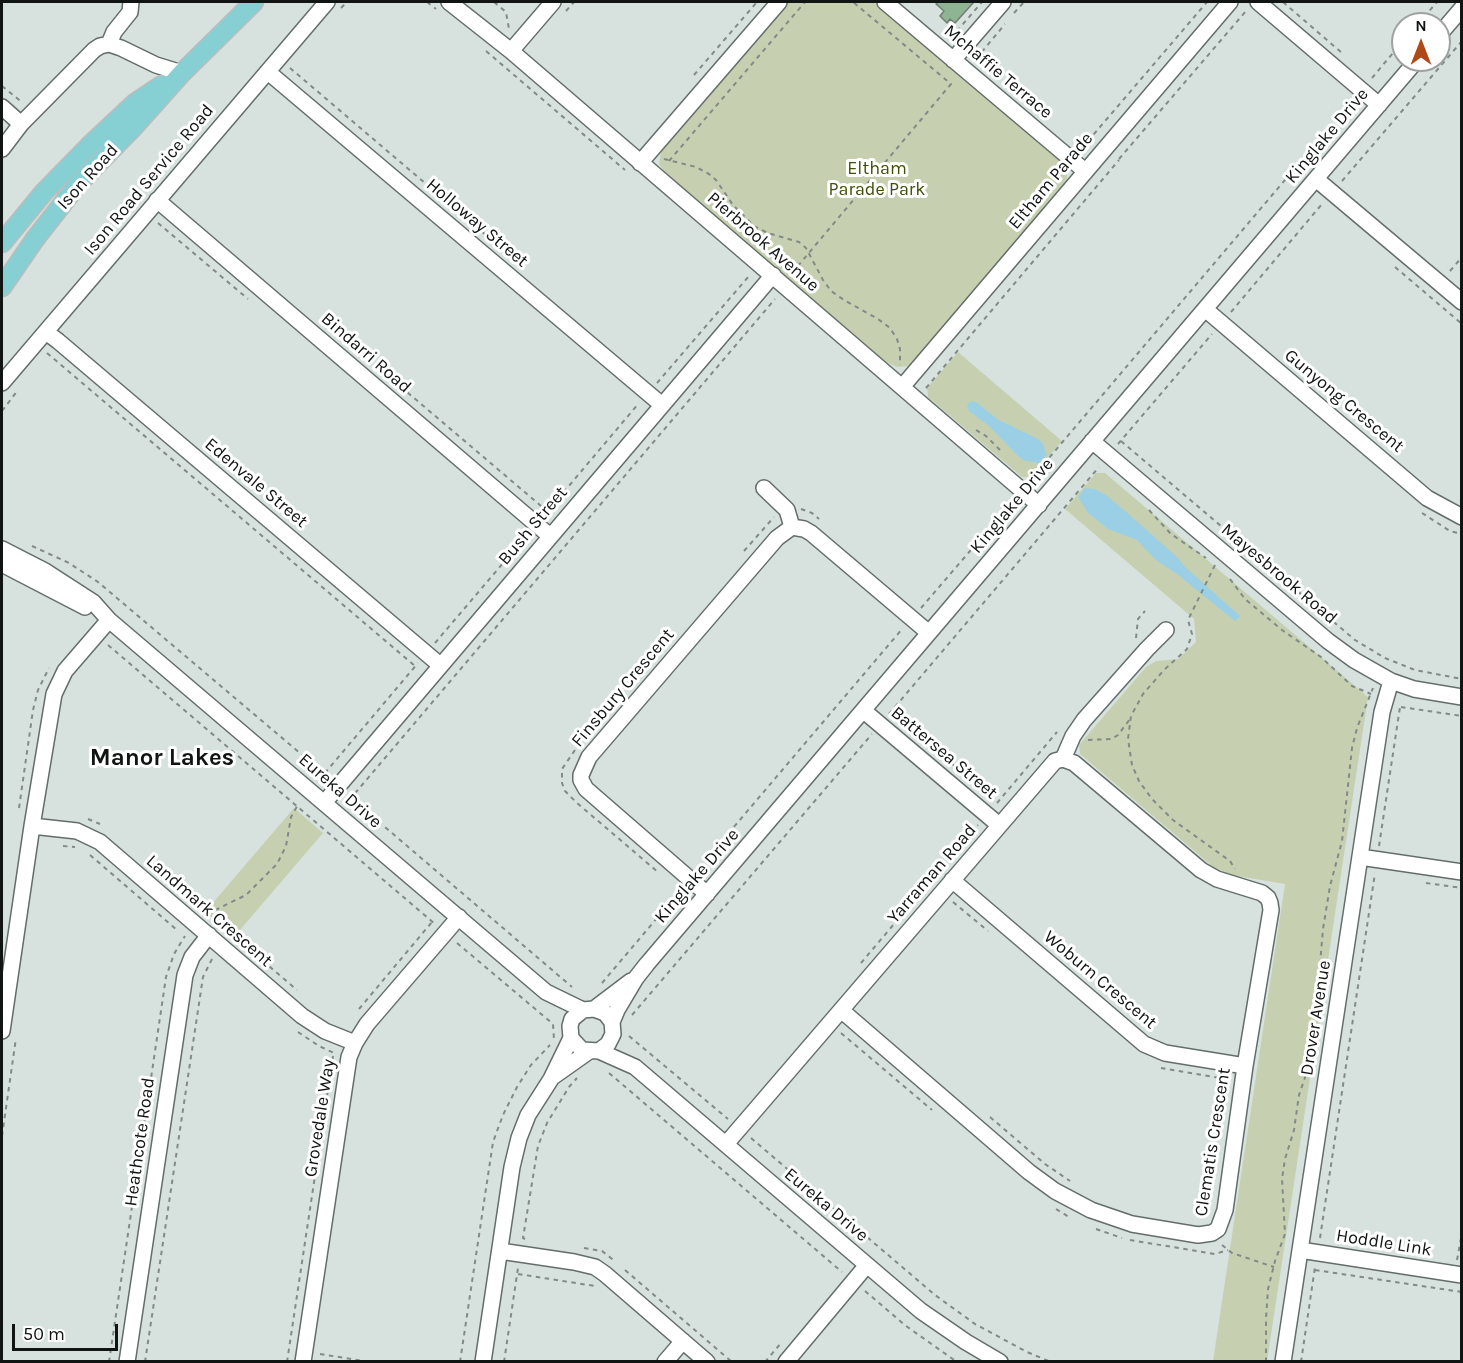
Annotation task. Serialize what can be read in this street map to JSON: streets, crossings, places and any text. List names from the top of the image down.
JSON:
{
  "streets": {
    "main road": ["Ison Road"],
    "street": [
      "Mchaffie Terrace",
      "Kinglake Drive",
      "Ison Road Service Road",
      "Eltham Parade",
      "Holloway Street",
      "Pierbrook Avenue",
      "Bindarri Road",
      "Gunyong Crescent",
      "Edenvale Street",
      "Bush Street",
      "Mayesbrook Road",
      "Finsbury Crescent",
      "Battersea Street",
      "Eureka Drive",
      "Yarraman Road",
      "Landmark Crescent",
      "Woburn Crescent",
      "Drover Avenue",
      "Grovedale Way",
      "Heathcote Road",
      "Clematis Crescent",
      "Hoddle Link"
    ]
  },
  "crossings": [
    ["Mchaffie Terrace", "Eltham Parade"],
    ["Kinglake Drive", "Pierbrook Avenue"],
    ["Kinglake Drive", "Gunyong Crescent"],
    ["Kinglake Drive", "Mayesbrook Road"],
    ["Kinglake Drive", "Finsbury Crescent"],
    ["Kinglake Drive", "Battersea Street"],
    ["Kinglake Drive", "Eureka Drive"],
    ["Ison Road Service Road", "Holloway Street"],
    ["Ison Road Service Road", "Bindarri Road"],
    ["Ison Road Service Road", "Edenvale Street"],
    ["Eltham Parade", "Pierbrook Avenue"],
    ["Holloway Street", "Bush Street"],
    ["Pierbrook Avenue", "Bush Street"],
    ["Bindarri Road", "Bush Street"],
    ["Edenvale Street", "Bush Street"],
    ["Bush Street", "Eureka Drive"],
    ["Mayesbrook Road", "Drover Avenue"],
    ["Battersea Street", "Yarraman Road"],
    ["Eureka Drive", "Yarraman Road"],
    ["Eureka Drive", "Grovedale Way"],
    ["Yarraman Road", "Woburn Crescent"],
    ["Yarraman Road", "Clematis Crescent"],
    ["Landmark Crescent", "Grovedale Way"],
    ["Landmark Crescent", "Heathcote Road"],
    ["Woburn Crescent", "Clematis Crescent"],
    ["Drover Avenue", "Hoddle Link"]
  ],
  "districts": ["Manor Lakes"],
  "parks": ["Eltham Parade Park"],
  "scale_bar": "50 m",
  "north": "top"
}
